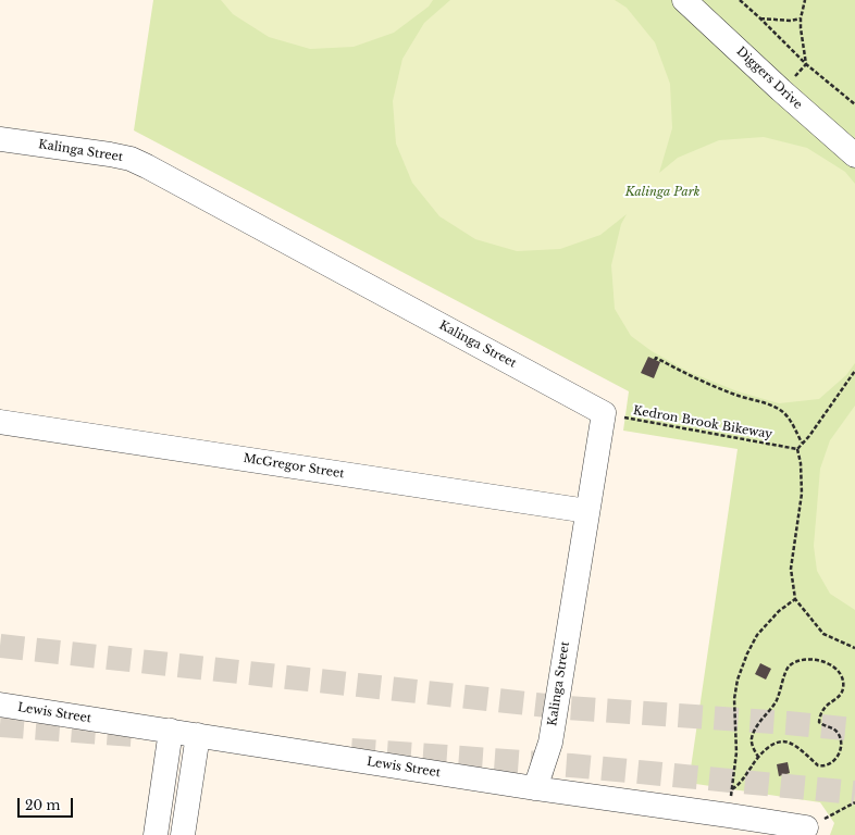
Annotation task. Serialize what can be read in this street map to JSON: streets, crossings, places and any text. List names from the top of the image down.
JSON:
{
  "streets": {
    "street": [
      "Diggers Drive",
      "Kalinga Street",
      "McGregor Street",
      "Lewis Street"
    ],
    "path": ["Kedron Brook Bikeway"]
  },
  "crossings": [
    ["Kalinga Street", "Kedron Brook Bikeway"],
    ["Kalinga Street", "McGregor Street"],
    ["Kalinga Street", "Lewis Street"]
  ],
  "parks": ["Kalinga Park"],
  "scale_bar": "20 m"
}
